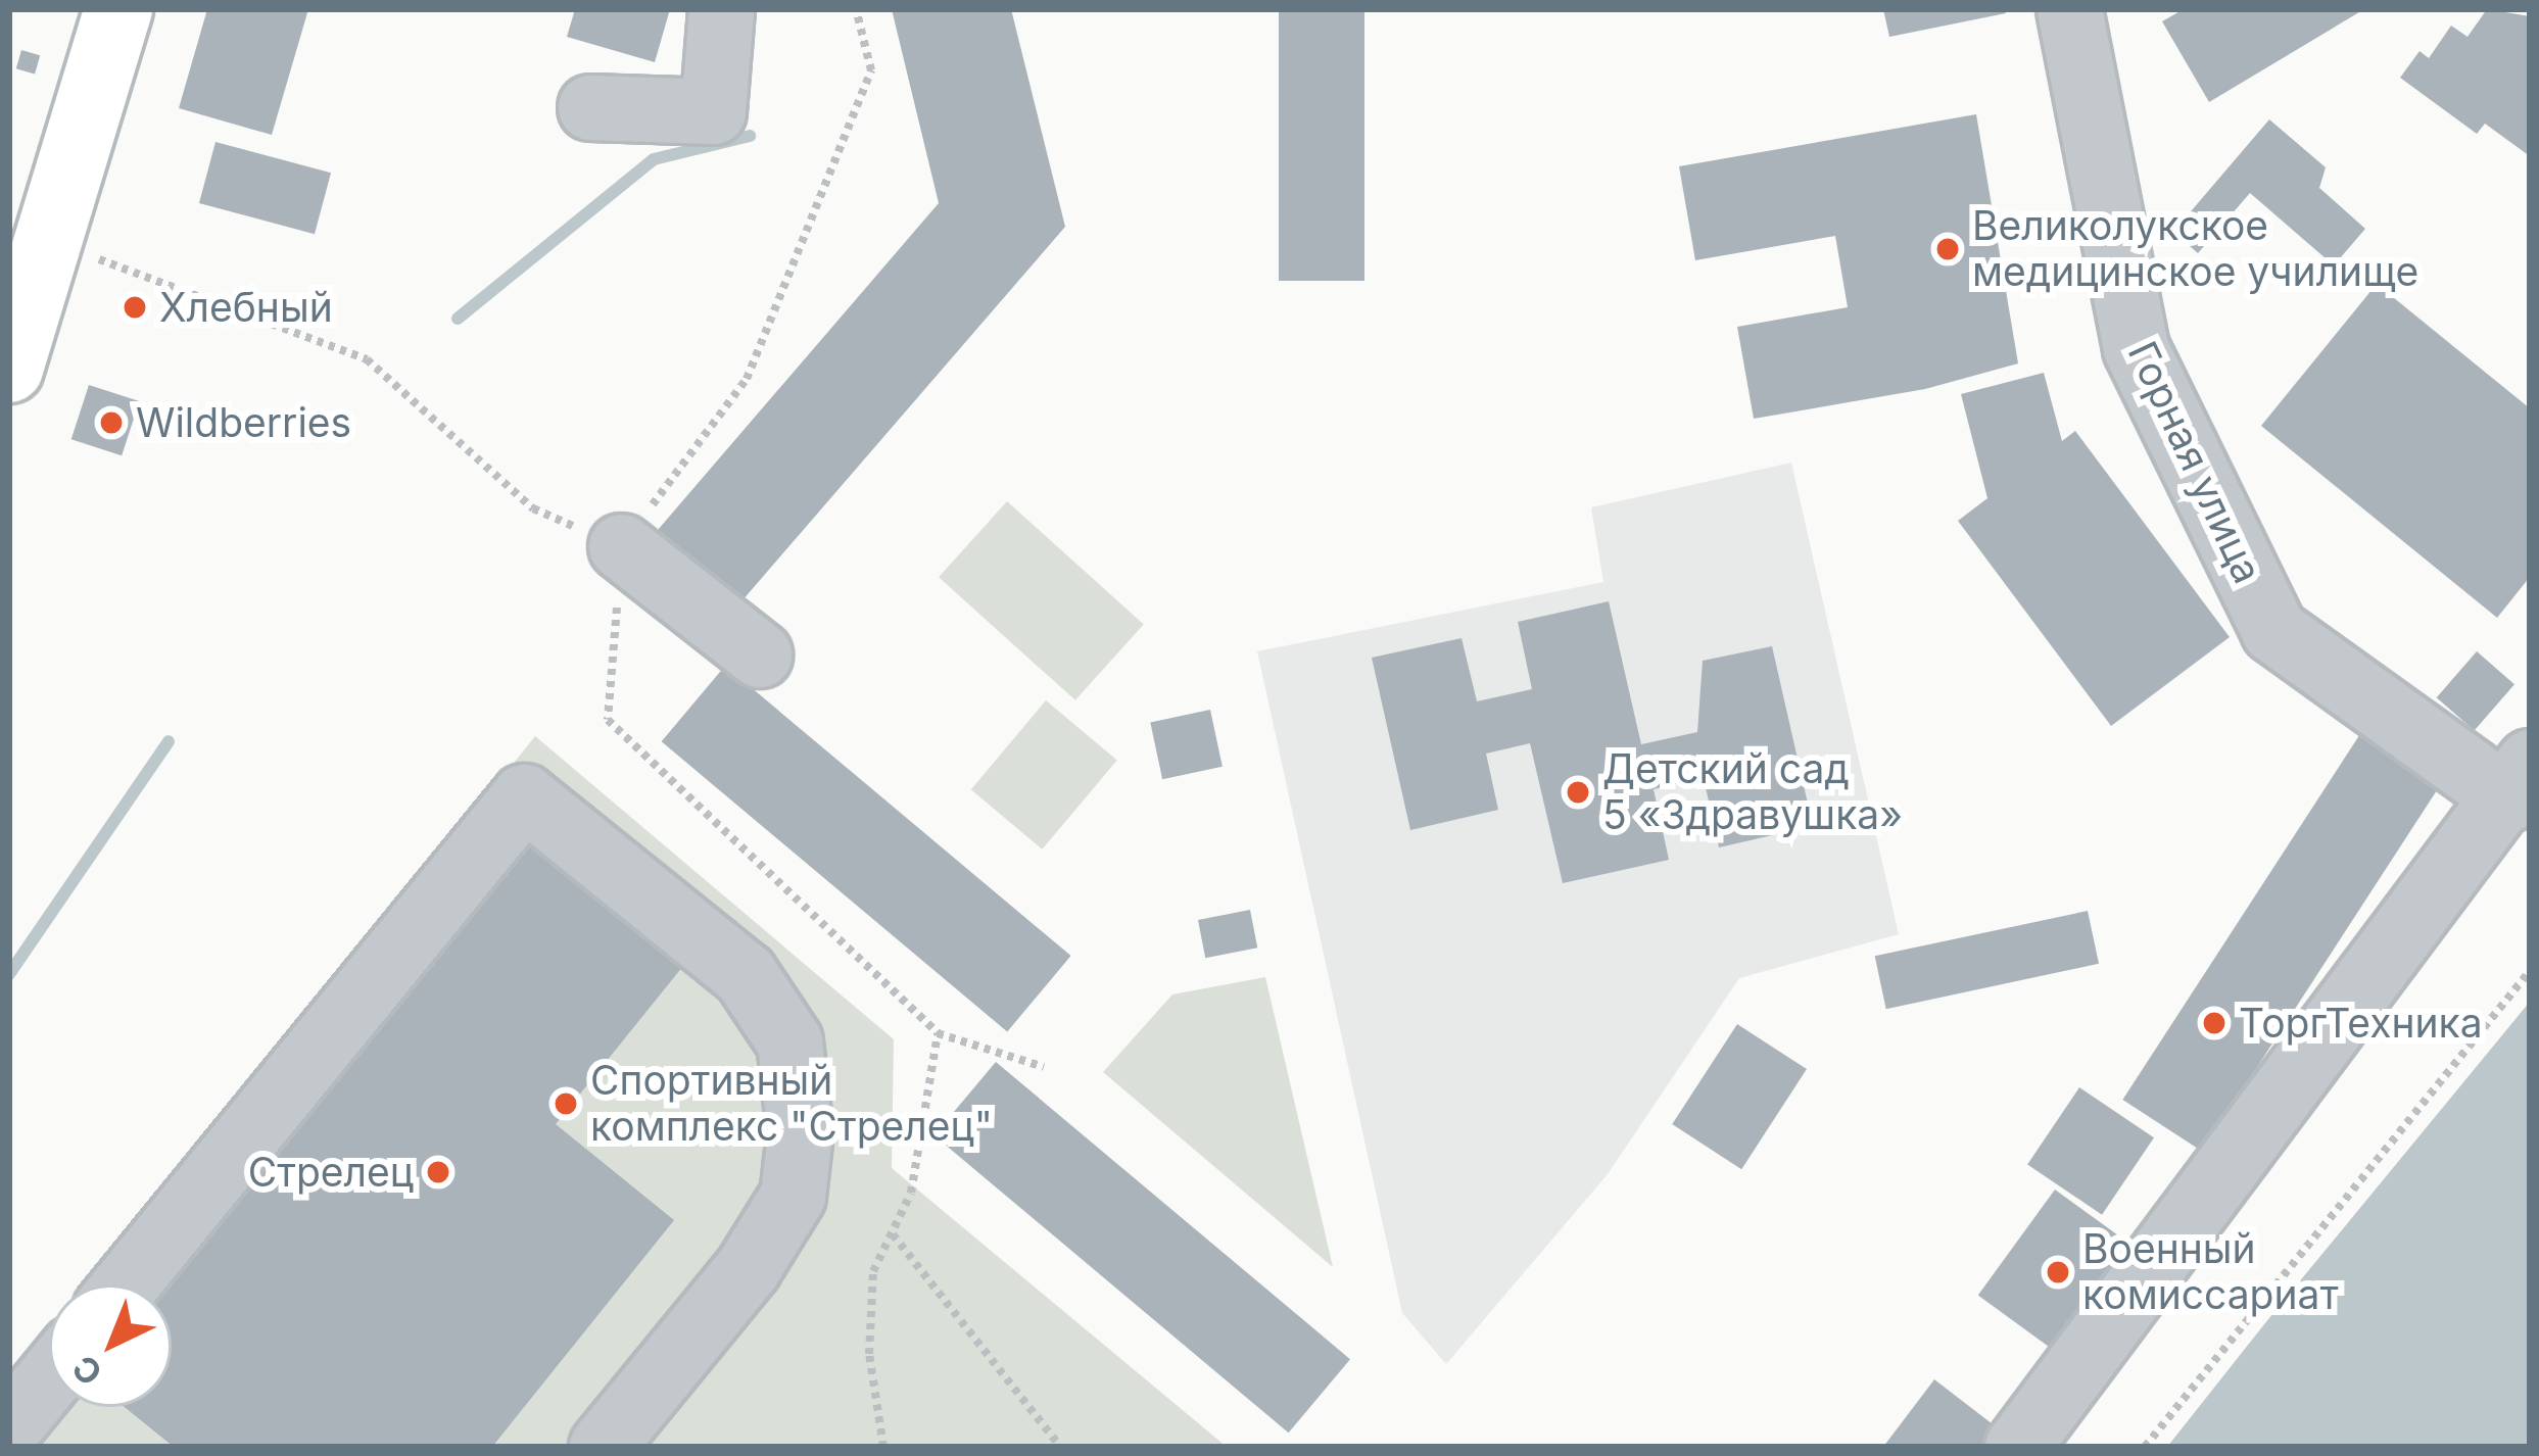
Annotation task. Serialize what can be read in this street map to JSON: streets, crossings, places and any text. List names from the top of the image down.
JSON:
{
  "streets": {
    "street": ["Горная улица"]
  },
  "places": [
    "Великолукское медицинское училище",
    "Хлебный",
    "Wildberries",
    "Детский сад 5 «Здравушка»",
    "ТоргТехника",
    "Спортивный комплекс \"Стрелец\"",
    "Стрелец",
    "Военный комиссариат"
  ],
  "north": "bottom left"
}
